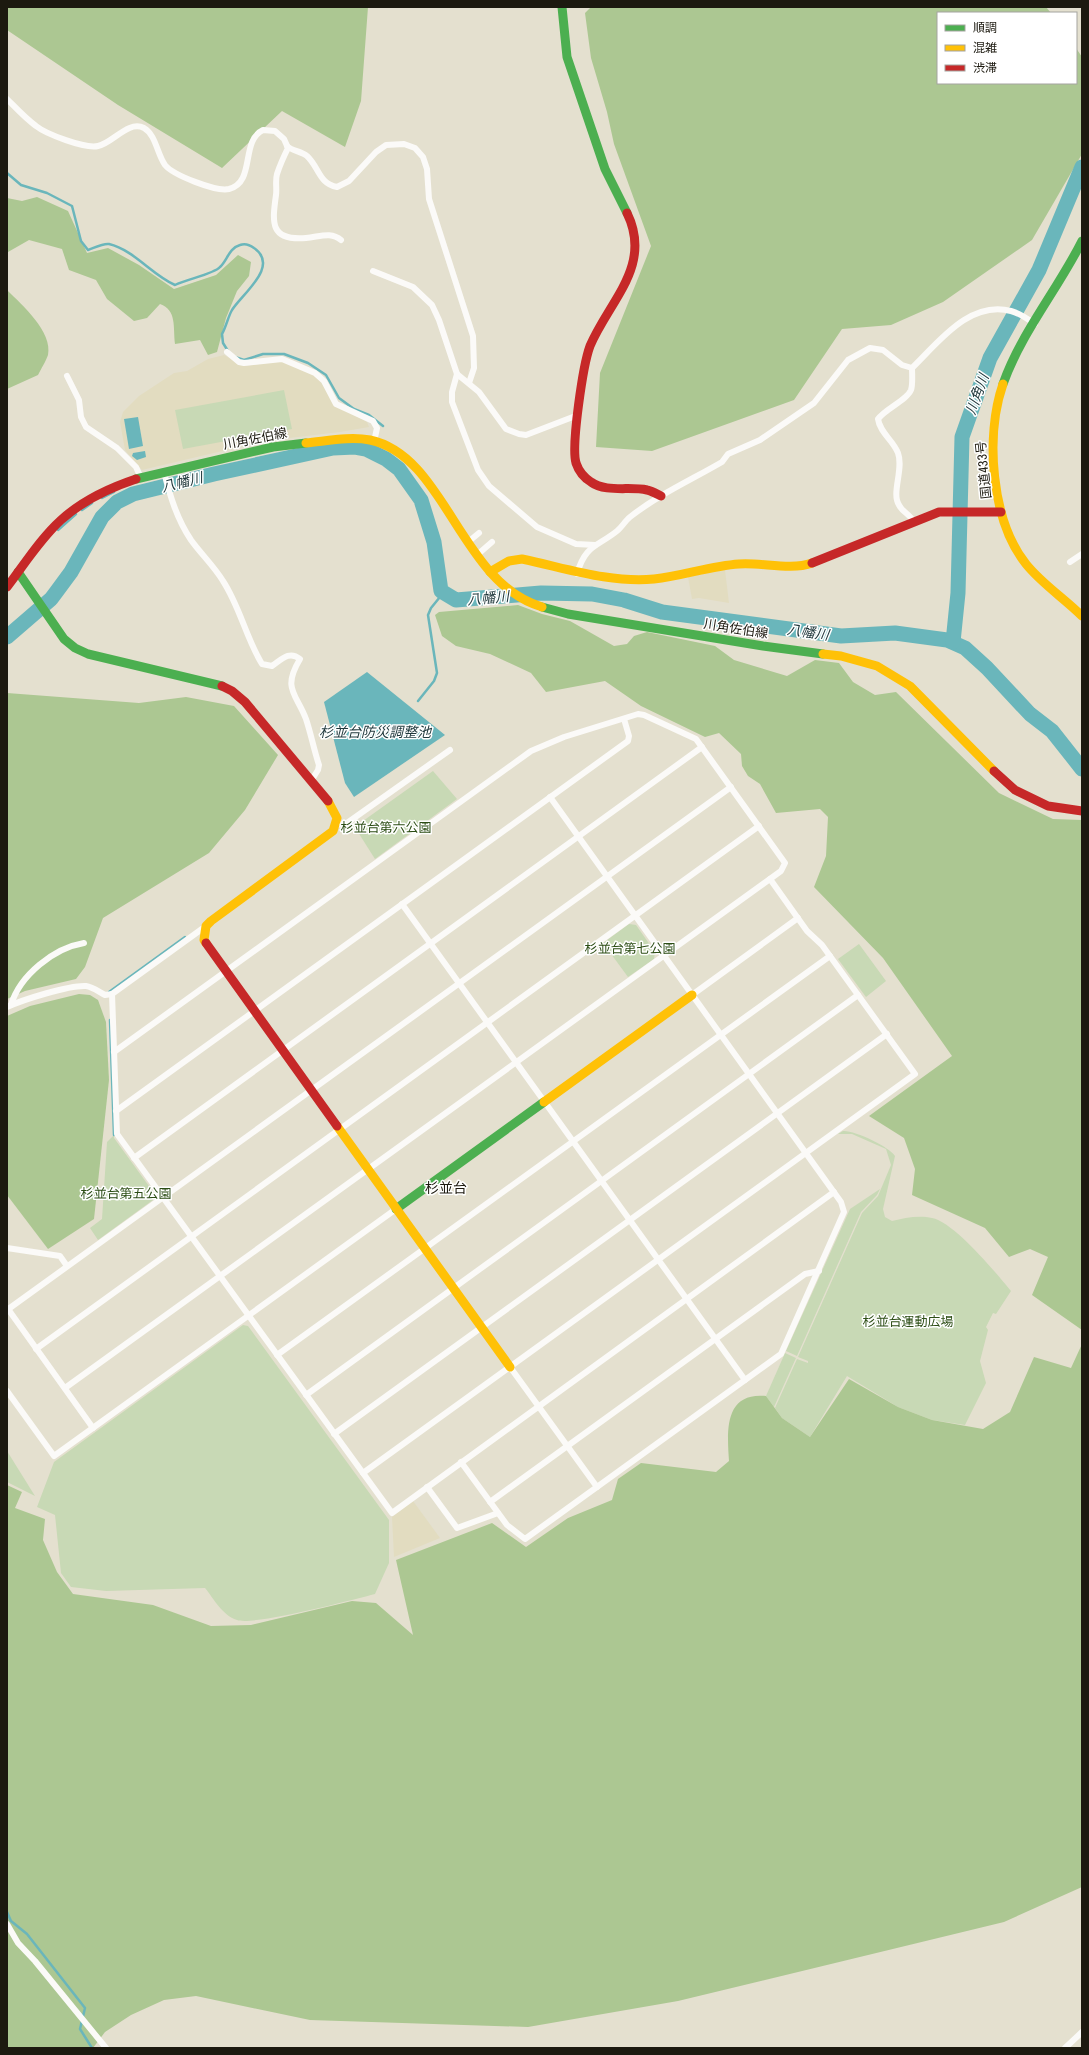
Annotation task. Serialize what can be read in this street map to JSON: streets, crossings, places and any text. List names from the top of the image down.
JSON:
{
  "streets": {
    "main road": ["川角佐伯線", "国道433号"]
  },
  "districts": ["杉並台"],
  "water": ["川角川", "八幡川", "杉並台防災調整池"],
  "parks": [
    "杉並台第六公園",
    "杉並台第七公園",
    "杉並台第五公園",
    "杉並台運動広場"
  ],
  "legend": ["順調", "混雑", "渋滞"]
}
